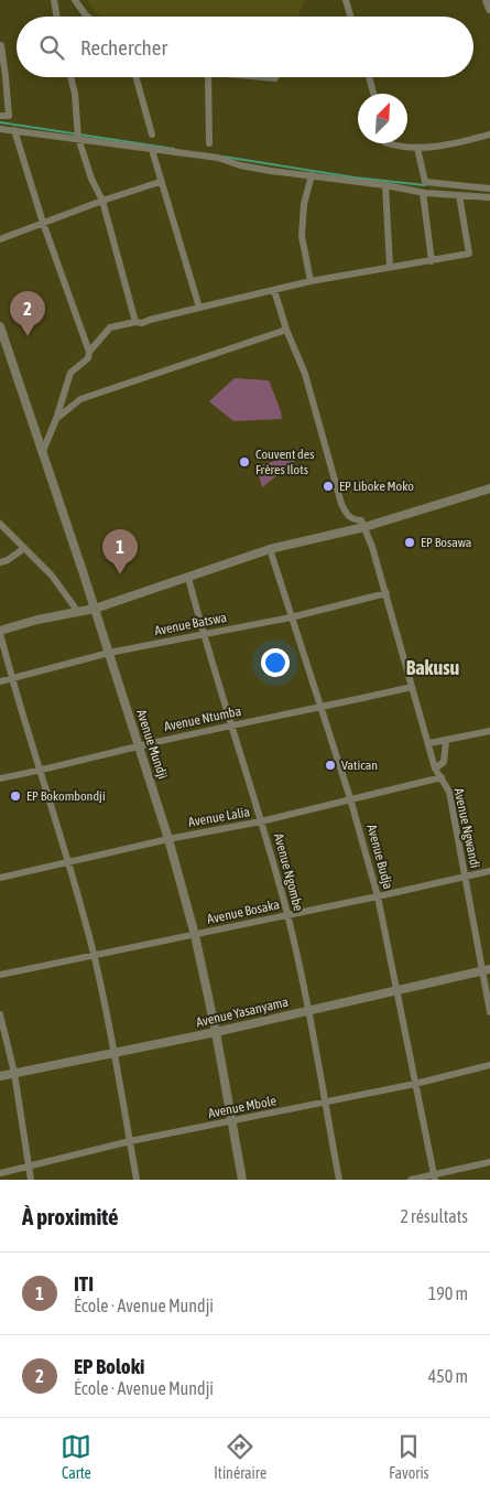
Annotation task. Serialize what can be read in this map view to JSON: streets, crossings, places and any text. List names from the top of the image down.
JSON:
{
  "streets": {
    "street": [
      "Avenue Batswa",
      "Avenue Ntumba",
      "Avenue Mundji",
      "Avenue Lalia",
      "Avenue Ngwandi",
      "Avenue Budja",
      "Avenue Ngombe",
      "Avenue Bosaka",
      "Avenue Yasanyama",
      "Avenue Mbole"
    ]
  },
  "crossings": [
    ["Avenue Batswa", "Avenue Mundji"],
    ["Avenue Batswa", "Avenue Ngwandi"],
    ["Avenue Batswa", "Avenue Budja"],
    ["Avenue Batswa", "Avenue Ngombe"],
    ["Avenue Ntumba", "Avenue Mundji"],
    ["Avenue Ntumba", "Avenue Ngwandi"],
    ["Avenue Ntumba", "Avenue Budja"],
    ["Avenue Ntumba", "Avenue Ngombe"],
    ["Avenue Mundji", "Avenue Lalia"],
    ["Avenue Mundji", "Avenue Bosaka"],
    ["Avenue Mundji", "Avenue Yasanyama"],
    ["Avenue Mundji", "Avenue Mbole"],
    ["Avenue Lalia", "Avenue Ngwandi"],
    ["Avenue Lalia", "Avenue Budja"],
    ["Avenue Lalia", "Avenue Ngombe"],
    ["Avenue Ngwandi", "Avenue Bosaka"],
    ["Avenue Ngwandi", "Avenue Yasanyama"],
    ["Avenue Budja", "Avenue Bosaka"],
    ["Avenue Budja", "Avenue Yasanyama"],
    ["Avenue Budja", "Avenue Mbole"],
    ["Avenue Ngombe", "Avenue Bosaka"],
    ["Avenue Ngombe", "Avenue Yasanyama"],
    ["Avenue Ngombe", "Avenue Mbole"]
  ],
  "districts": ["Bakusu"],
  "places": [
    "Couvent des Frères Ilots",
    "EP Liboke Moko",
    "EP Bosawa",
    "Vatican",
    "EP Bokombondji"
  ],
  "north": "top right",
  "page": {
    "search": "Rechercher",
    "pins": ["2", "1"],
    "heading": ["À proximité", "2 résultats"],
    "list": [
      {
        "mark": "1",
        "name": "ITI",
        "note": "École · Avenue Mundji",
        "value": "190 m"
      },
      {
        "mark": "2",
        "name": "EP Boloki",
        "note": "École · Avenue Mundji",
        "value": "450 m"
      }
    ],
    "nav": ["Carte", "Itinéraire", "Favoris"]
  }
}
